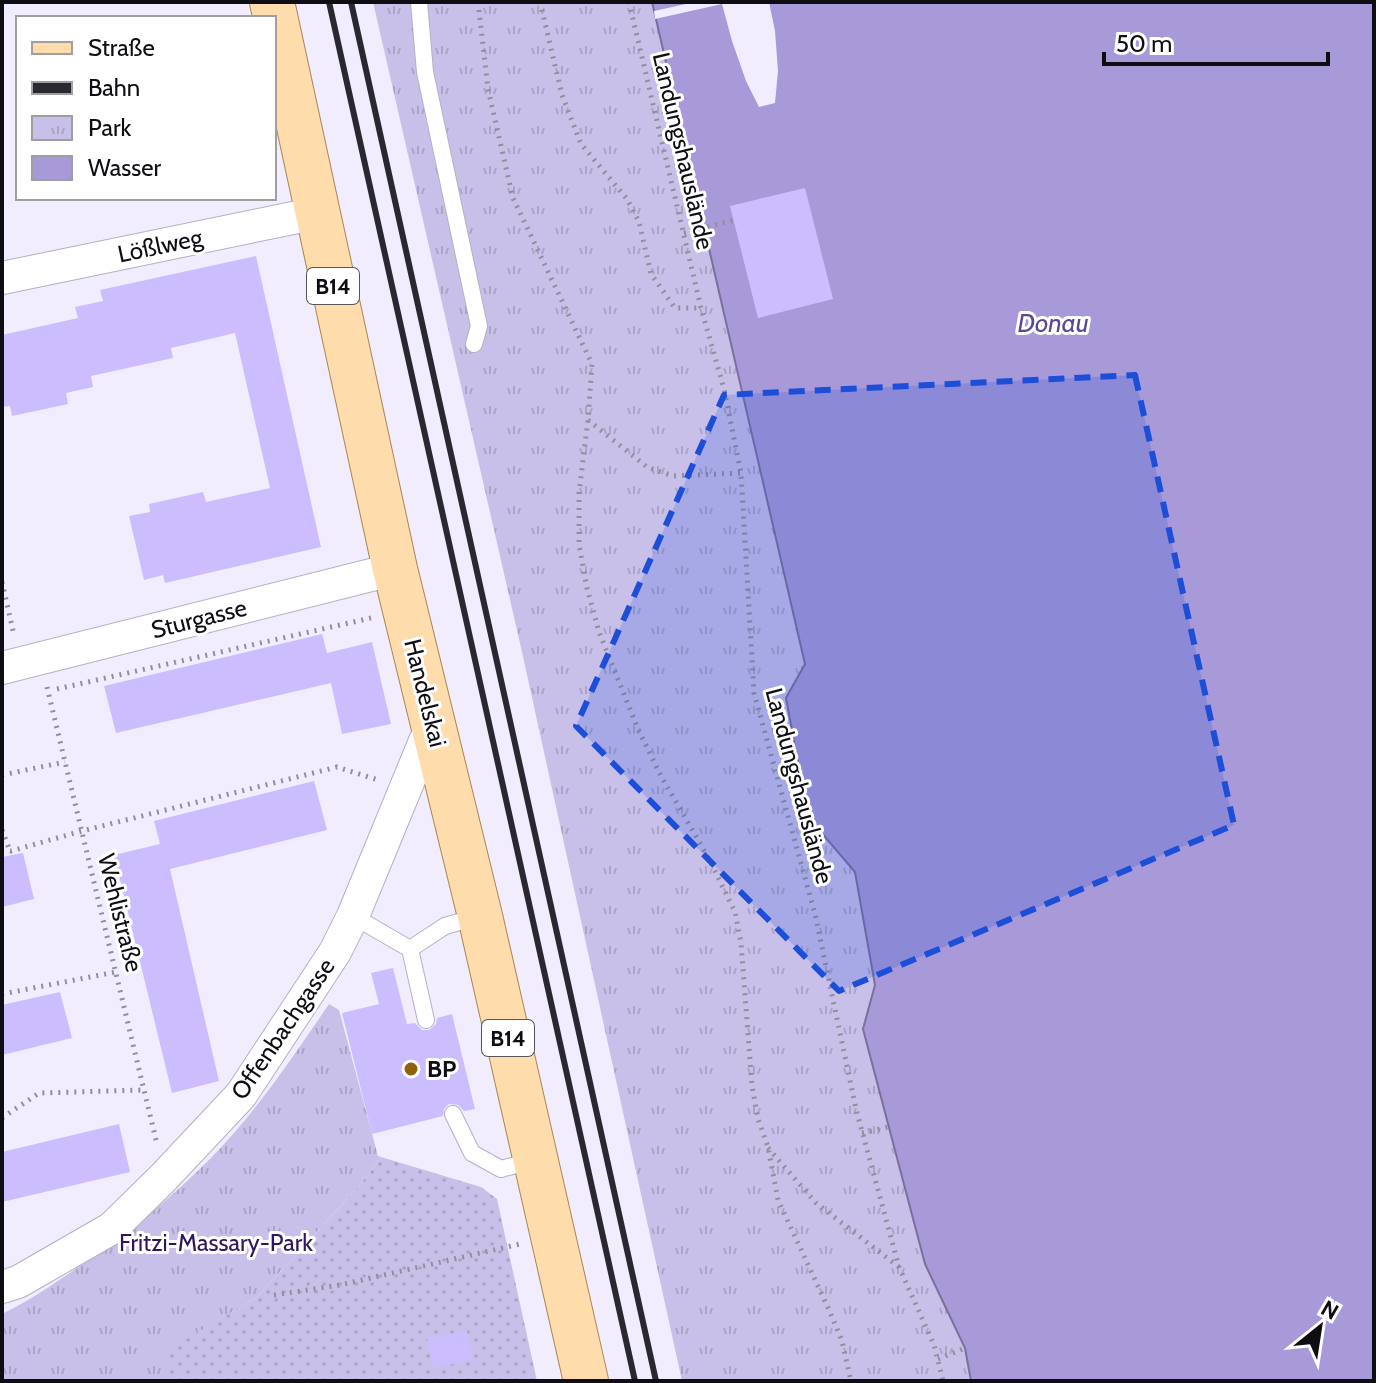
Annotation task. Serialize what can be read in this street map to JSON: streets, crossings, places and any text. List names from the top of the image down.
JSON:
{
  "streets": {
    "main road": ["B14", "Handelskai"],
    "street": ["Lößlweg", "Sturgasse", "Offenbachgasse"],
    "path": ["Landungshauslände", "Wehlistraße"]
  },
  "crossings": [
    ["Lößlweg", "Handelskai"],
    ["Sturgasse", "Handelskai"],
    ["Sturgasse", "Wehlistraße"],
    ["Handelskai", "Offenbachgasse"]
  ],
  "water": ["Donau"],
  "parks": ["Fritzi-Massary-Park"],
  "places": ["BP"],
  "legend": [
    "Straße",
    "Bahn",
    "Park",
    "Wasser"
  ],
  "scale_bar": "50 m",
  "north": "top right"
}
